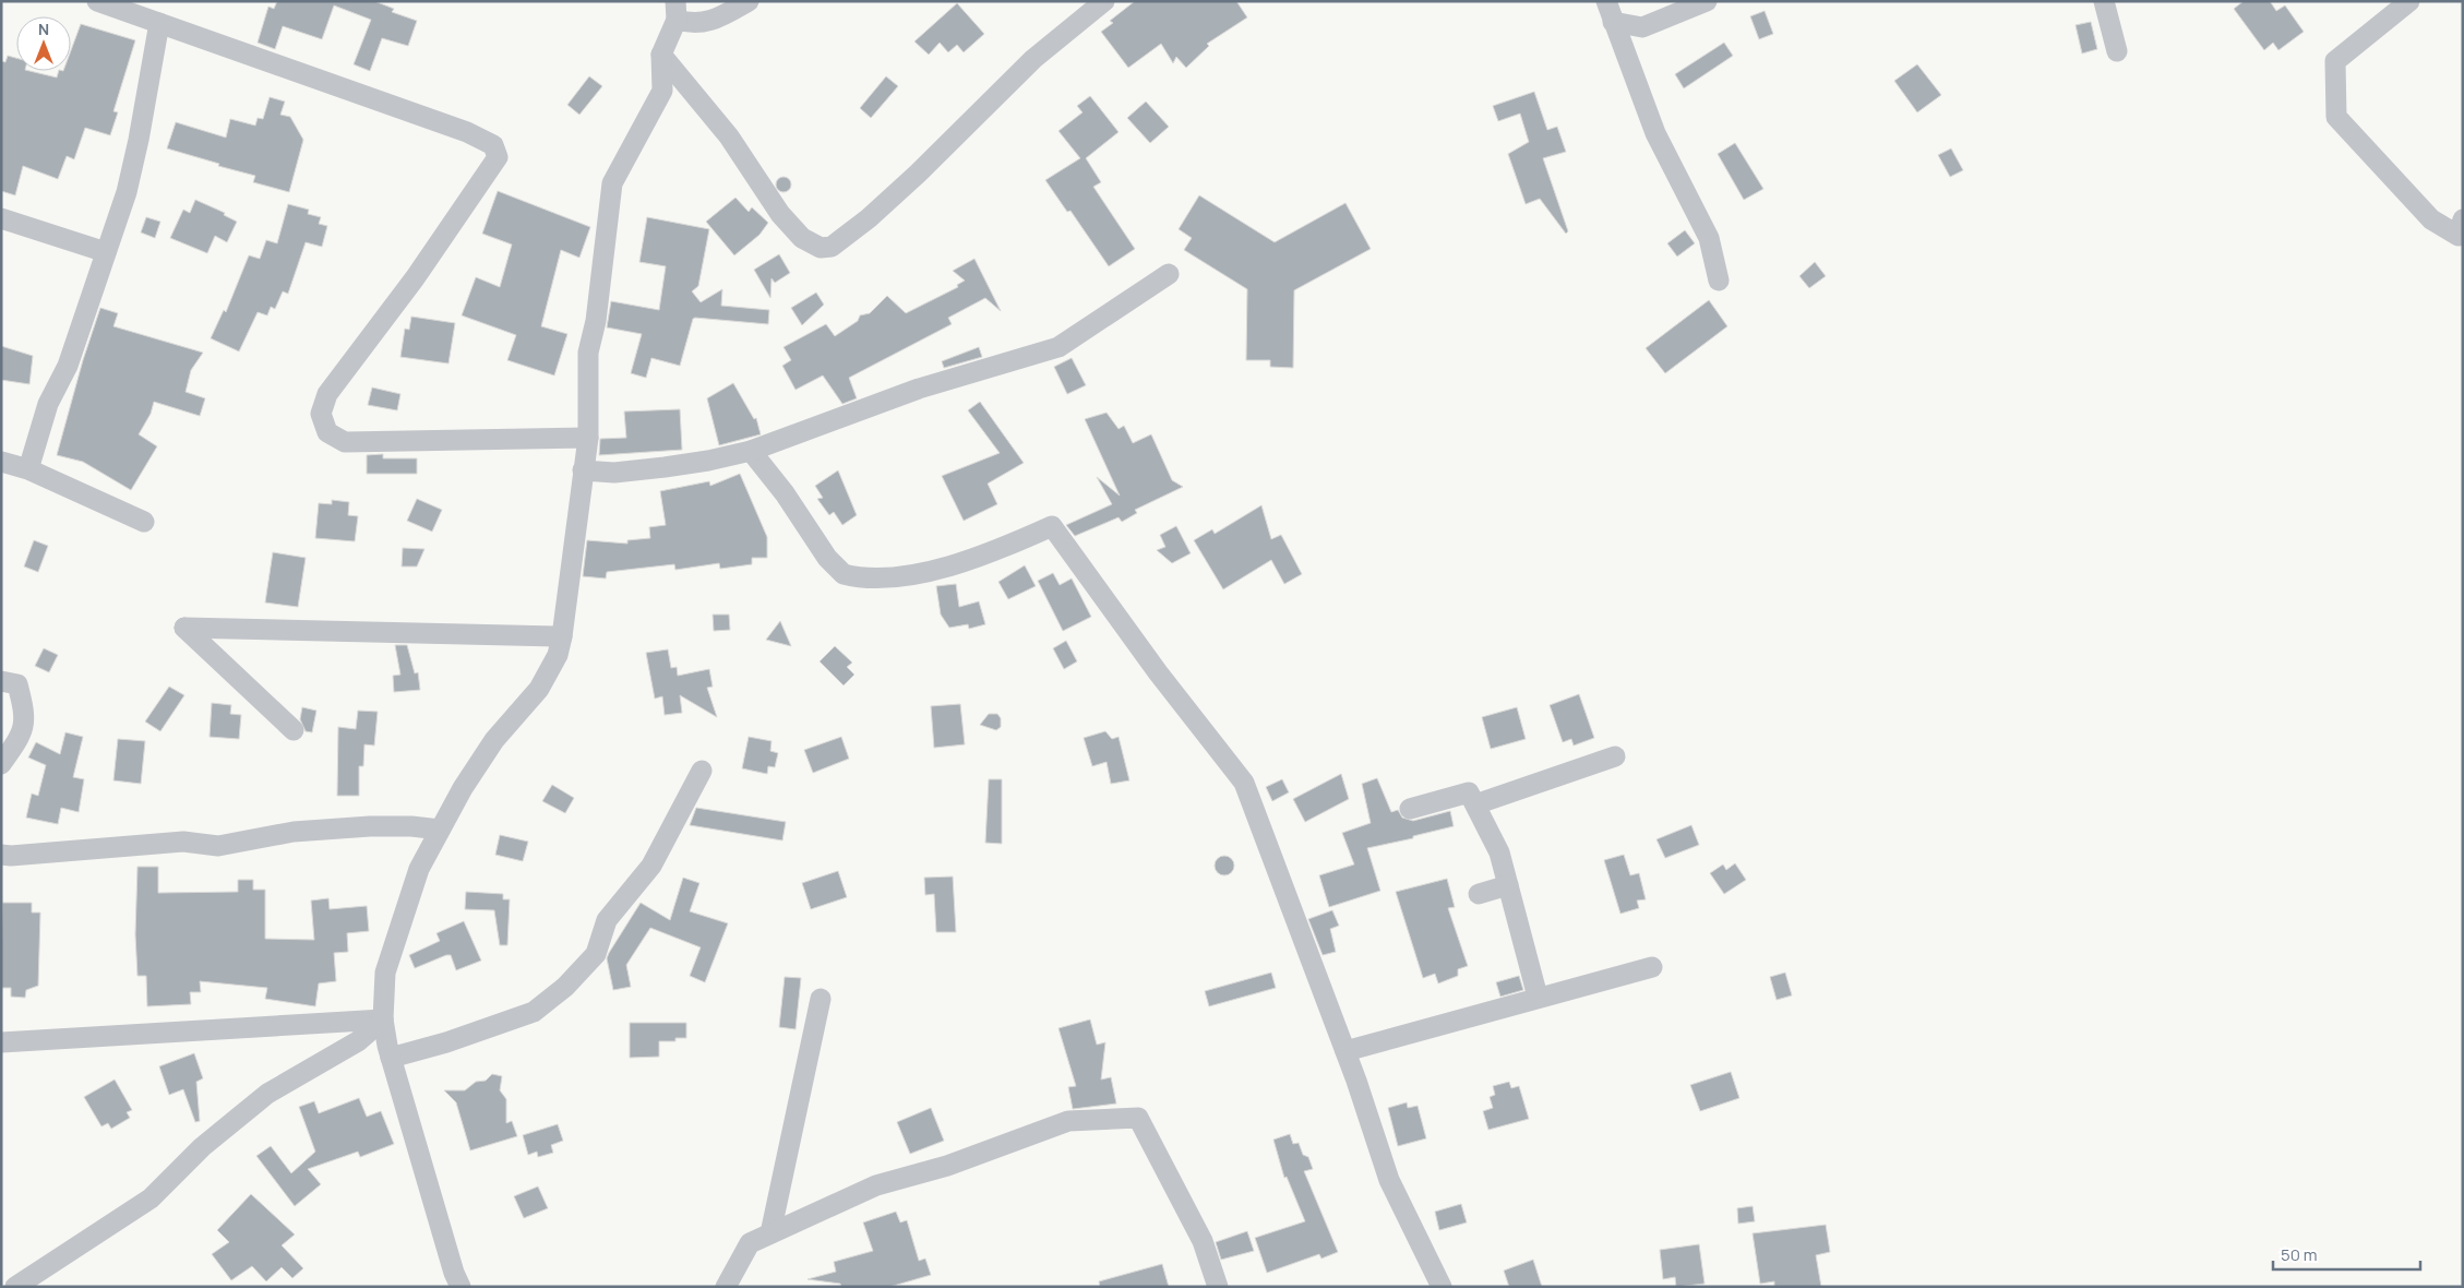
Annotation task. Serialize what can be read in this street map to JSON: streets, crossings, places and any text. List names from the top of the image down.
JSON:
{
  "scale_bar": "50 m",
  "north": "top"
}
